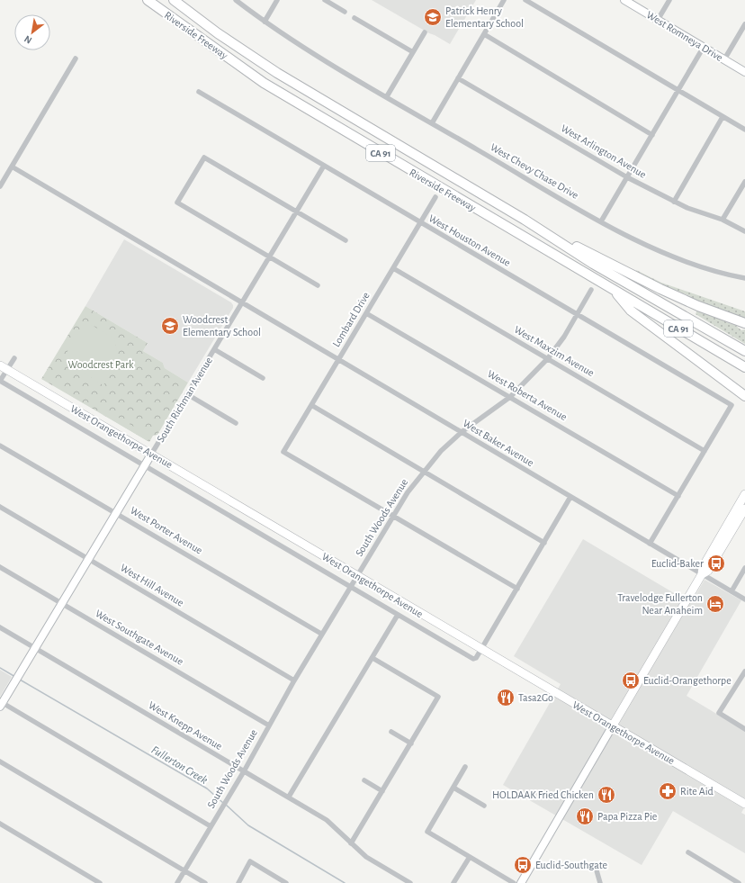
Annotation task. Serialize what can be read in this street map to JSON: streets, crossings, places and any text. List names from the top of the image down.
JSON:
{
  "streets": {
    "highway": ["Riverside Freeway", "CA 91"],
    "main road": ["West Orangethorpe Avenue"],
    "street": [
      "West Romneya Drive",
      "West Arlington Avenue",
      "West Chevy Chase Drive",
      "West Houston Avenue",
      "Lombard Drive",
      "West Maxzim Avenue",
      "West Roberta Avenue",
      "South Richman Avenue",
      "West Baker Avenue",
      "South Woods Avenue",
      "West Porter Avenue",
      "West Hill Avenue",
      "West Southgate Avenue",
      "West Knepp Avenue"
    ]
  },
  "crossings": [
    ["West Houston Avenue", "Lombard Drive"],
    ["West Houston Avenue", "West Maxzim Avenue"],
    ["West Houston Avenue", "South Richman Avenue"],
    ["West Houston Avenue", "South Woods Avenue"],
    ["Lombard Drive", "West Maxzim Avenue"],
    ["Lombard Drive", "West Roberta Avenue"],
    ["Lombard Drive", "West Baker Avenue"],
    ["Lombard Drive", "South Woods Avenue"],
    ["West Maxzim Avenue", "South Woods Avenue"],
    ["West Roberta Avenue", "South Woods Avenue"],
    ["South Richman Avenue", "West Orangethorpe Avenue"],
    ["South Richman Avenue", "West Baker Avenue"],
    ["South Richman Avenue", "West Porter Avenue"],
    ["South Richman Avenue", "West Hill Avenue"],
    ["South Richman Avenue", "West Southgate Avenue"],
    ["South Richman Avenue", "West Knepp Avenue"],
    ["West Orangethorpe Avenue", "South Woods Avenue"],
    ["West Baker Avenue", "South Woods Avenue"],
    ["South Woods Avenue", "West Porter Avenue"],
    ["South Woods Avenue", "West Hill Avenue"],
    ["South Woods Avenue", "West Southgate Avenue"],
    ["South Woods Avenue", "West Knepp Avenue"]
  ],
  "water": ["Fullerton Creek"],
  "parks": ["Woodcrest Park"],
  "places": {
    "school or university": ["Patrick Henry Elementary School", "Woodcrest Elementary School"],
    "bus stop": ["Euclid-Baker", "Euclid-Orangethorpe", "Euclid-Southgate"],
    "hotel": ["Travelodge Fullerton Near Anaheim"],
    "restaurant": ["Tasa2Go", "HOLDAAK Fried Chicken", "Papa Pizza Pie"],
    "pharmacy": ["Rite Aid"]
  },
  "north": "bottom left"
}
